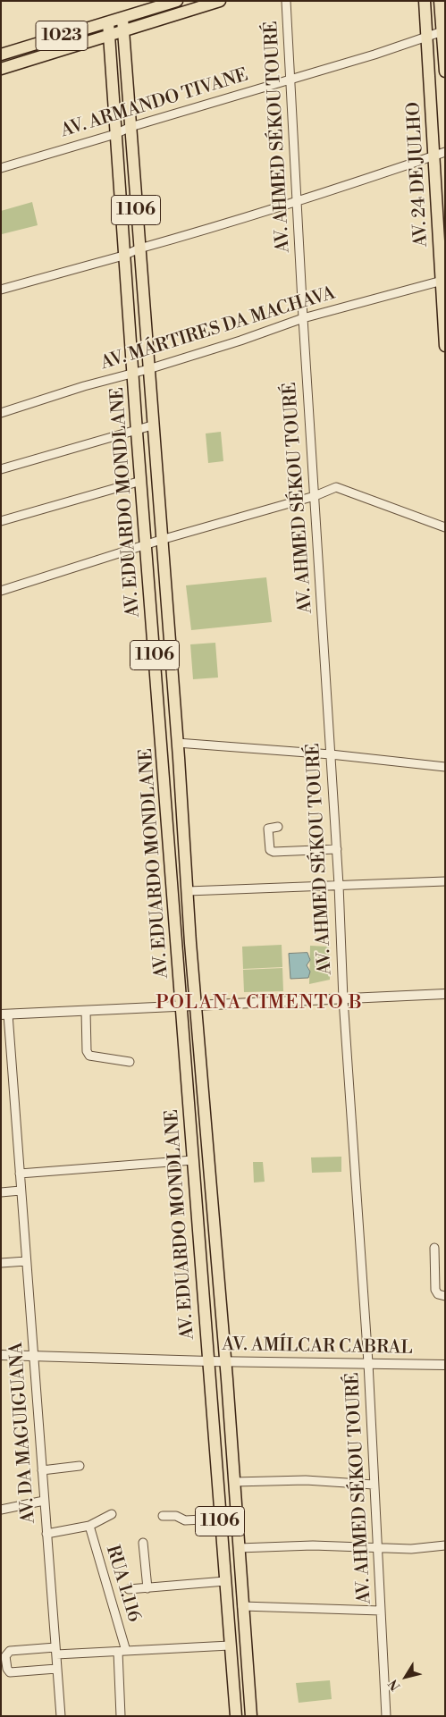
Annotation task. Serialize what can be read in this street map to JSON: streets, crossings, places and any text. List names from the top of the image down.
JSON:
{
  "streets": {
    "main road": [
      "1023",
      "AV. 24 DE JULHO",
      "1106",
      "AV. EDUARDO MONDLANE"
    ],
    "street": [
      "AV. ARMANDO TIVANE",
      "AV. AHMED SÉKOU TOURÉ",
      "AV. MÁRTIRES DA MACHAVA",
      "AV. AMÍLCAR CABRAL",
      "AV. DA MAGUIGUANA",
      "RUA 1.116"
    ]
  },
  "crossings": [
    ["1023", "AV. EDUARDO MONDLANE"],
    ["AV. ARMANDO TIVANE", "AV. AHMED SÉKOU TOURÉ"],
    ["AV. ARMANDO TIVANE", "AV. 24 DE JULHO"],
    ["AV. ARMANDO TIVANE", "AV. EDUARDO MONDLANE"],
    ["AV. AHMED SÉKOU TOURÉ", "AV. MÁRTIRES DA MACHAVA"],
    ["AV. AHMED SÉKOU TOURÉ", "AV. AMÍLCAR CABRAL"],
    ["AV. 24 DE JULHO", "AV. MÁRTIRES DA MACHAVA"],
    ["AV. MÁRTIRES DA MACHAVA", "AV. EDUARDO MONDLANE"],
    ["AV. EDUARDO MONDLANE", "AV. AMÍLCAR CABRAL"],
    ["AV. AMÍLCAR CABRAL", "AV. DA MAGUIGUANA"]
  ],
  "districts": ["POLANA CIMENTO B"],
  "north": "bottom left"
}
